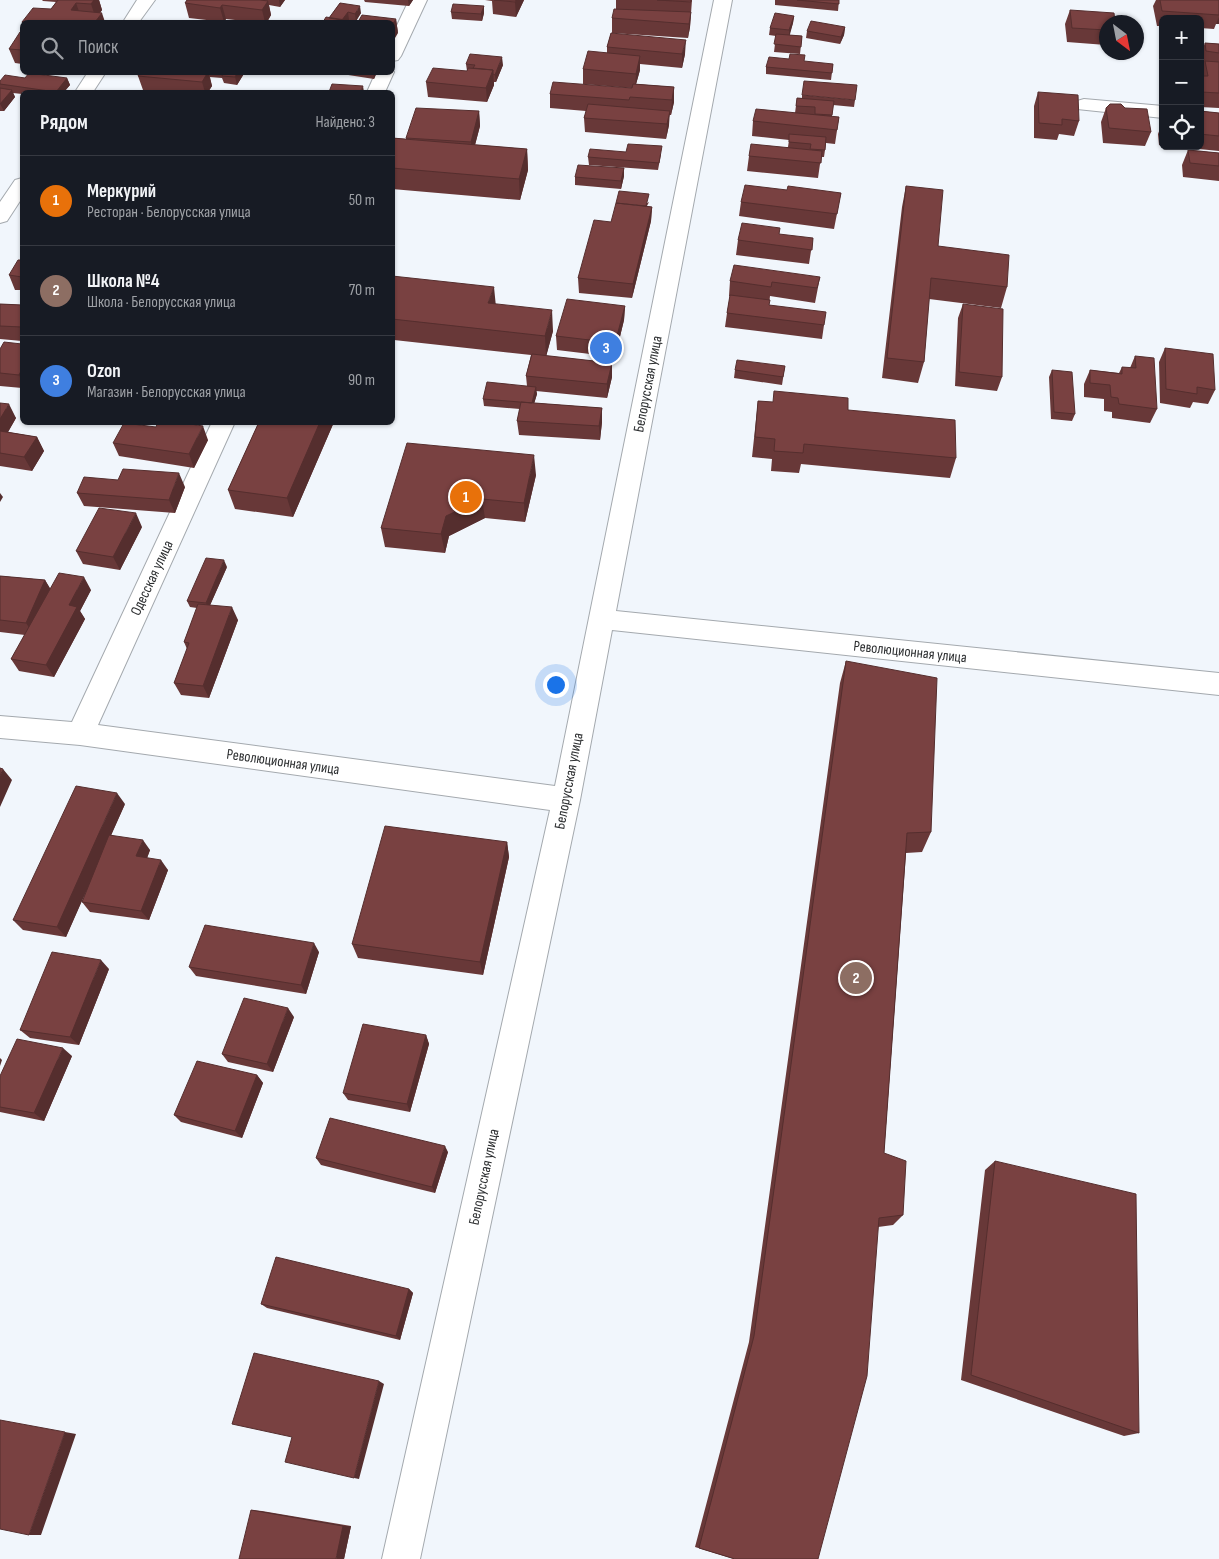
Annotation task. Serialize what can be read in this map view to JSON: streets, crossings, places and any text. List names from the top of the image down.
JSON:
{
  "streets": {
    "street": ["Белорусская улица", "Одесская улица", "Революционная улица"]
  },
  "crossings": [
    ["Белорусская улица", "Революционная улица"],
    ["Одесская улица", "Революционная улица"]
  ],
  "north": "bottom right",
  "page": {
    "map_buttons": ["+", "−"],
    "search": "Поиск",
    "heading": ["Рядом", "Найдено: 3"],
    "list": [
      {
        "mark": "1",
        "name": "Меркурий",
        "note": "Ресторан · Белорусская улица",
        "value": "50 m"
      },
      {
        "mark": "2",
        "name": "Школа №4",
        "note": "Школа · Белорусская улица",
        "value": "70 m"
      },
      {
        "mark": "3",
        "name": "Ozon",
        "note": "Магазин · Белорусская улица",
        "value": "90 m"
      }
    ],
    "pins": ["3", "1", "2"]
  }
}
